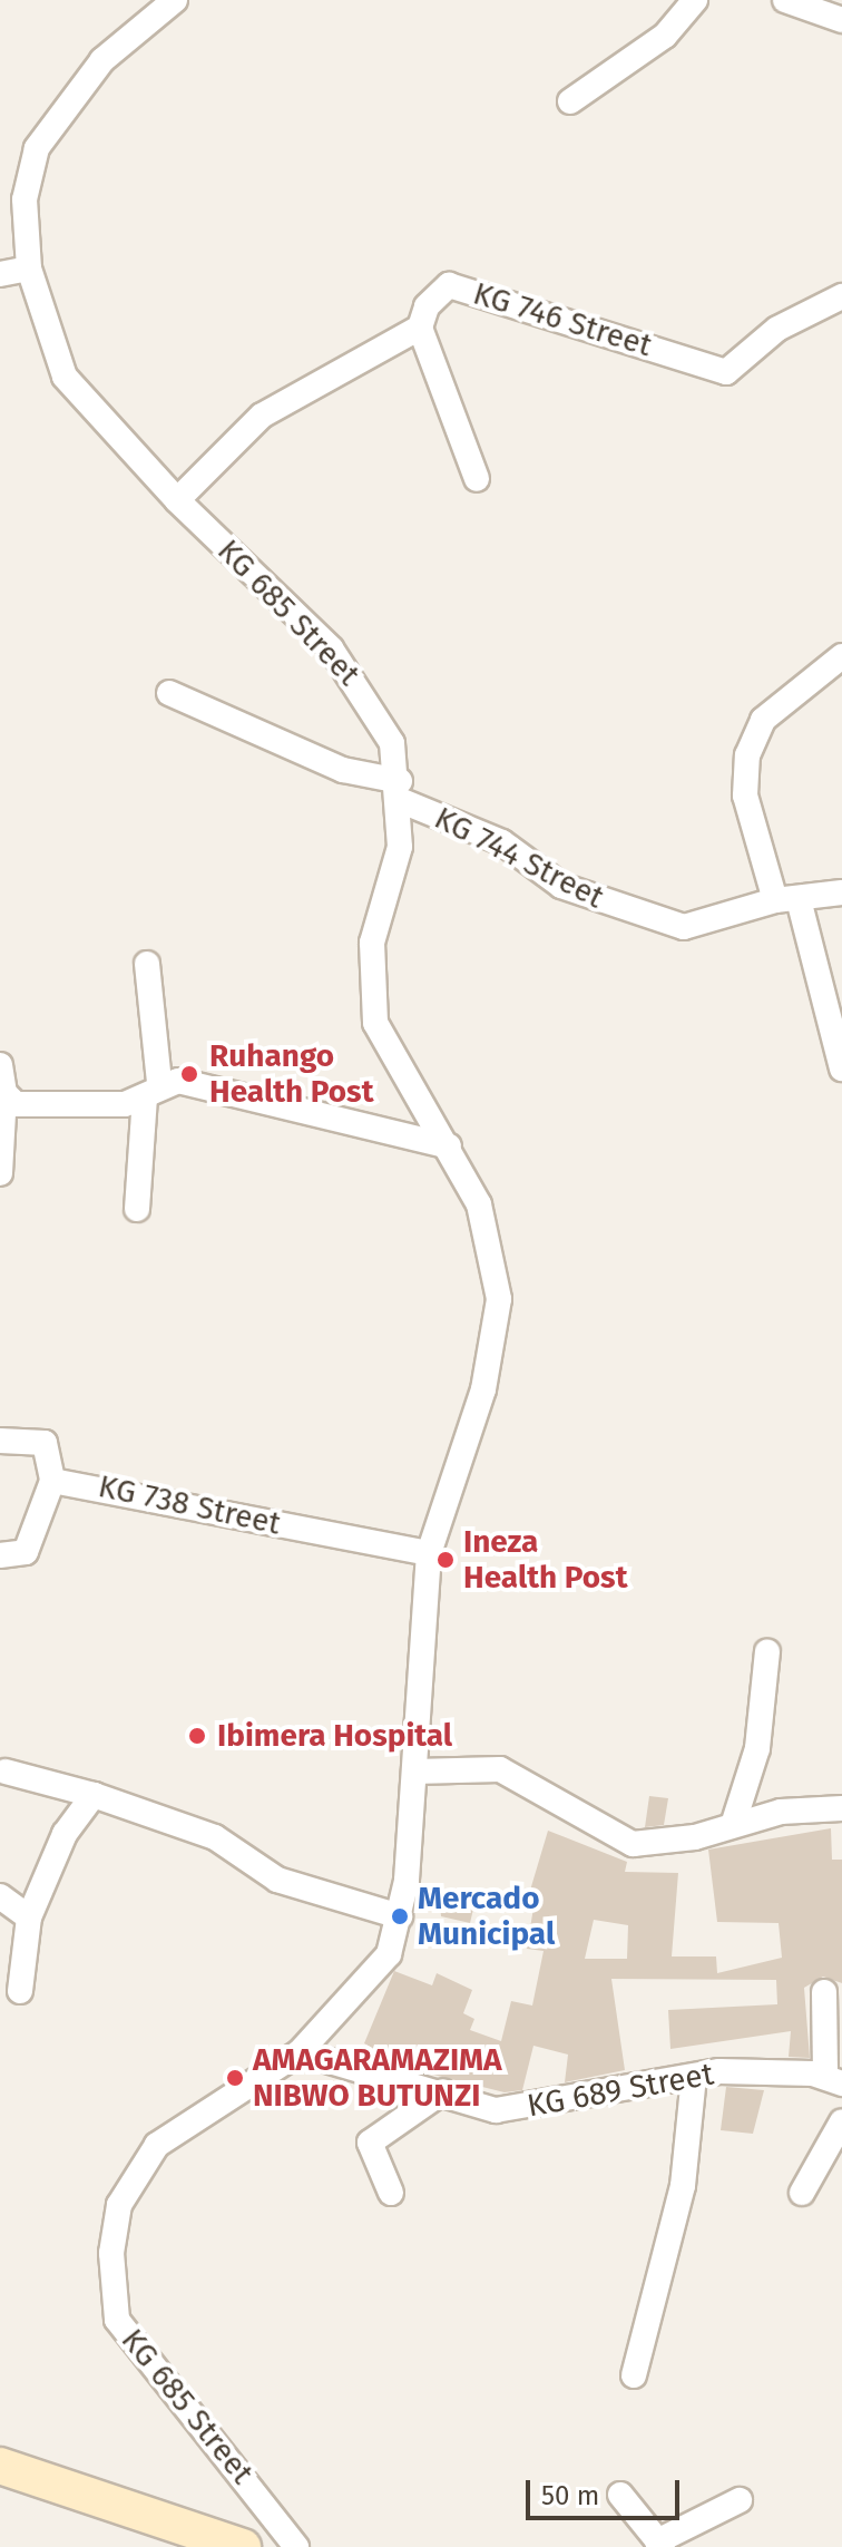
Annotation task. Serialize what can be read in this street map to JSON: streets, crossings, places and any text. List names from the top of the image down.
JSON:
{
  "streets": {
    "street": [
      "KG 746 Street",
      "KG 685 Street",
      "KG 744 Street",
      "KG 738 Street",
      "KG 689 Street"
    ]
  },
  "crossings": [
    ["KG 746 Street", "KG 685 Street"],
    ["KG 685 Street", "KG 744 Street"],
    ["KG 685 Street", "KG 738 Street"],
    ["KG 685 Street", "KG 689 Street"]
  ],
  "places": [
    "Ruhango Health Post",
    "Ineza Health Post",
    "Ibimera Hospital",
    "Mercado Municipal",
    "AMAGARAMAZIMA NIBWO BUTUNZI"
  ],
  "scale_bar": "50 m"
}
